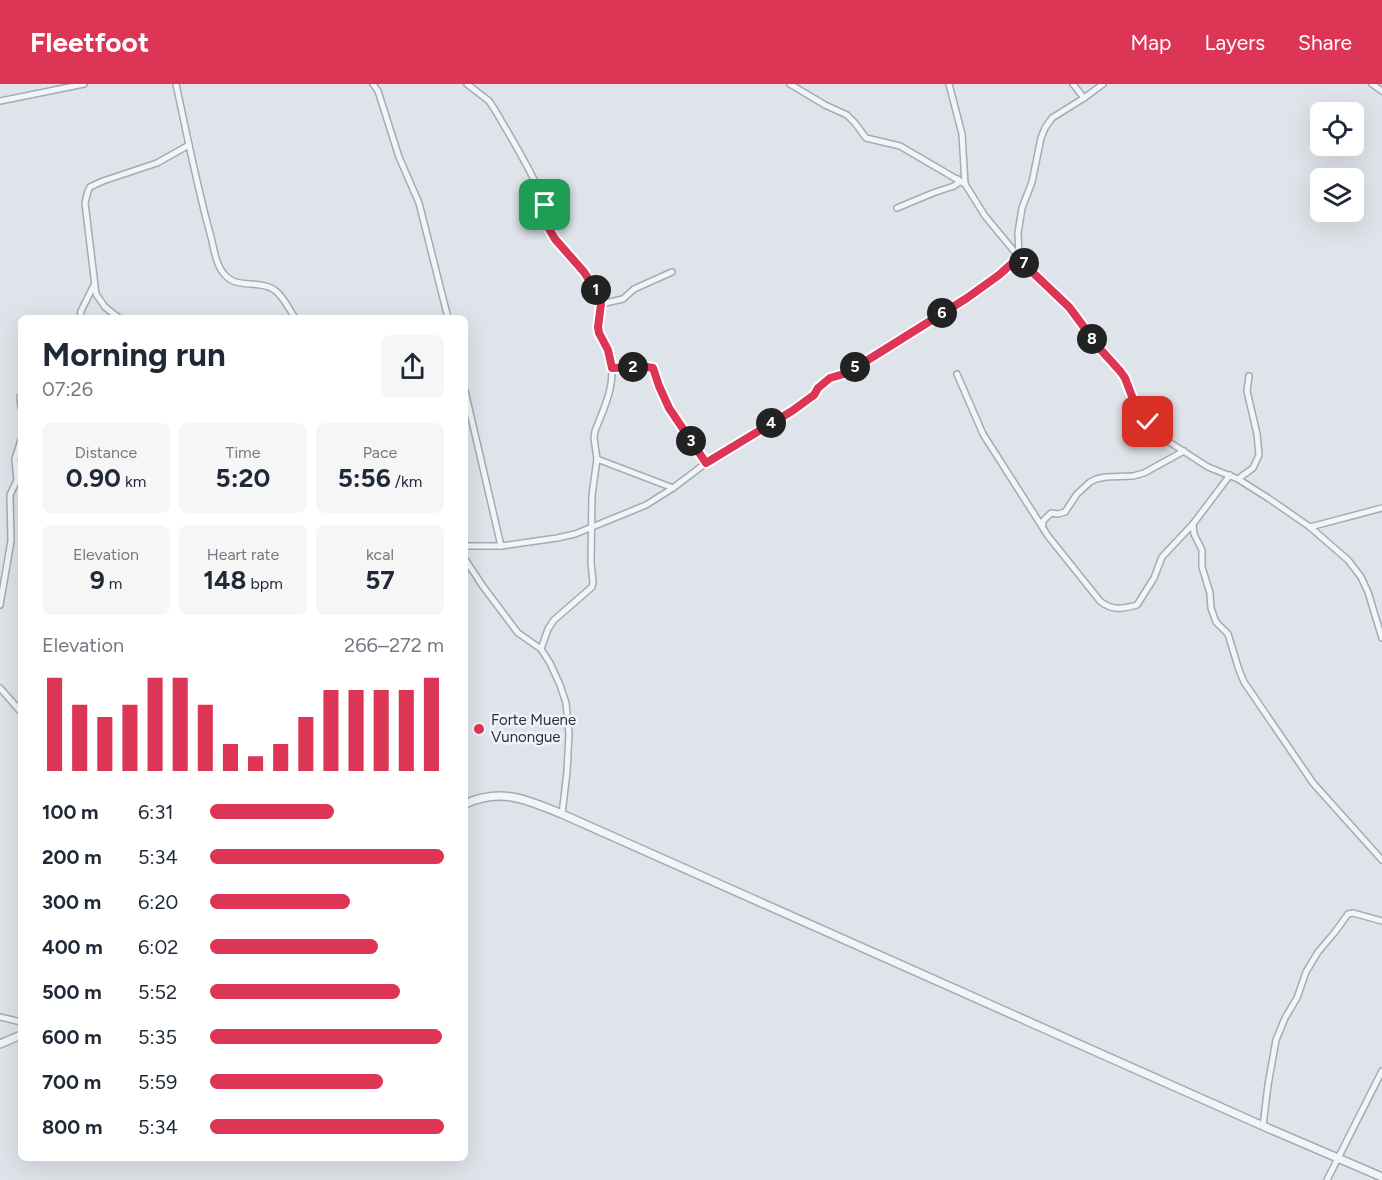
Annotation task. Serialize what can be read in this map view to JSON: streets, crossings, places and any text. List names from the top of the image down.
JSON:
{
  "places": ["Forte Muene Vunongue"],
  "page": {
    "header": "Fleetfoot",
    "nav": ["Map", "Layers", "Share"],
    "pins": [
      "7",
      "1",
      "6",
      "8",
      "2",
      "5",
      "4",
      "3"
    ],
    "heading": ["Morning run", "07:26"],
    "stats": [
      ["Distance", "0.90 km"],
      ["Time", "5:20"],
      ["Pace", "5:56 /km"],
      ["Elevation", "9 m"],
      ["Heart rate", "148 bpm"],
      ["kcal", "57"]
    ],
    "chart": ["Elevation", "266–272 m"],
    "list": [
      {
        "name": "100 m",
        "note": "6:31"
      },
      {
        "name": "200 m",
        "note": "5:34"
      },
      {
        "name": "300 m",
        "note": "6:20"
      },
      {
        "name": "400 m",
        "note": "6:02"
      },
      {
        "name": "500 m",
        "note": "5:52"
      },
      {
        "name": "600 m",
        "note": "5:35"
      },
      {
        "name": "700 m",
        "note": "5:59"
      },
      {
        "name": "800 m",
        "note": "5:34"
      }
    ]
  }
}
